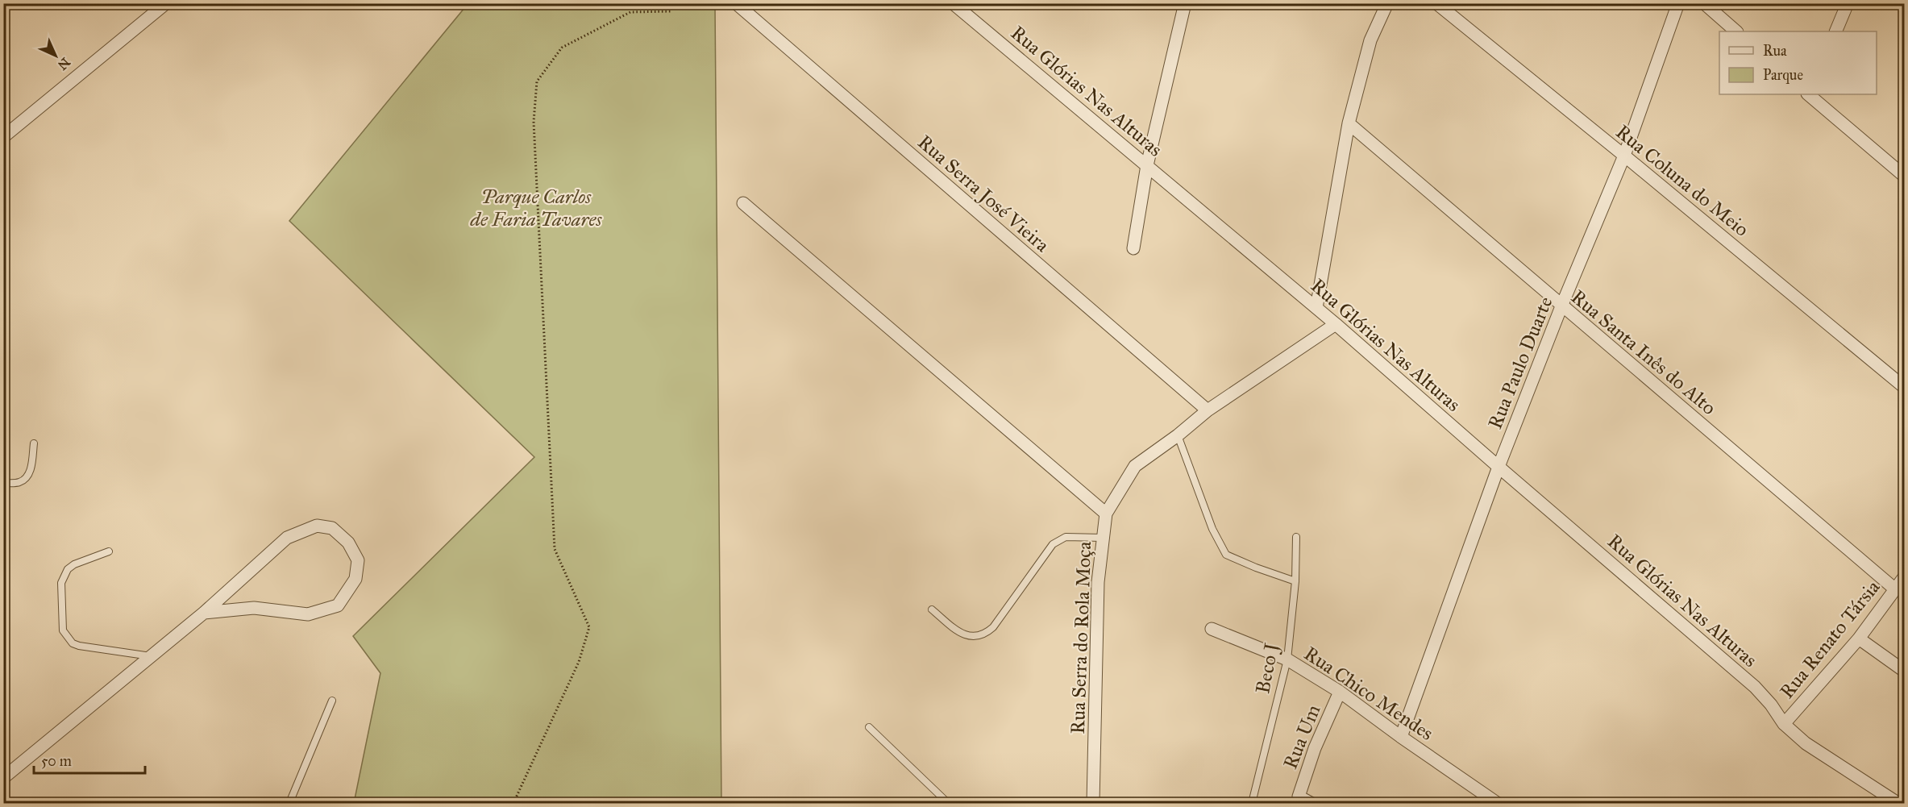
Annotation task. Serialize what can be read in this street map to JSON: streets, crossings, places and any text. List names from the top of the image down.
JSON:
{
  "streets": {
    "street": [
      "Rua Glórias Nas Alturas",
      "Rua Coluna do Meio",
      "Rua Serra José Vieira",
      "Rua Santa Inês do Alto",
      "Rua Paulo Duarte",
      "Rua Serra do Rola Moça",
      "Rua Renato Társia",
      "Rua Chico Mendes",
      "Rua Um"
    ],
    "lane": ["Beco J"]
  },
  "crossings": [
    ["Rua Glórias Nas Alturas", "Rua Paulo Duarte"],
    ["Rua Glórias Nas Alturas", "Rua Serra do Rola Moça"],
    ["Rua Glórias Nas Alturas", "Rua Renato Társia"],
    ["Rua Coluna do Meio", "Rua Paulo Duarte"],
    ["Rua Serra José Vieira", "Rua Serra do Rola Moça"],
    ["Rua Santa Inês do Alto", "Rua Paulo Duarte"],
    ["Rua Santa Inês do Alto", "Rua Renato Társia"],
    ["Rua Paulo Duarte", "Rua Chico Mendes"],
    ["Beco J", "Rua Chico Mendes"],
    ["Rua Chico Mendes", "Rua Um"]
  ],
  "parks": ["Parque Carlos de Faria Tavares"],
  "legend": ["Rua", "Parque"],
  "scale_bar": "50 m",
  "north": "bottom right"
}
